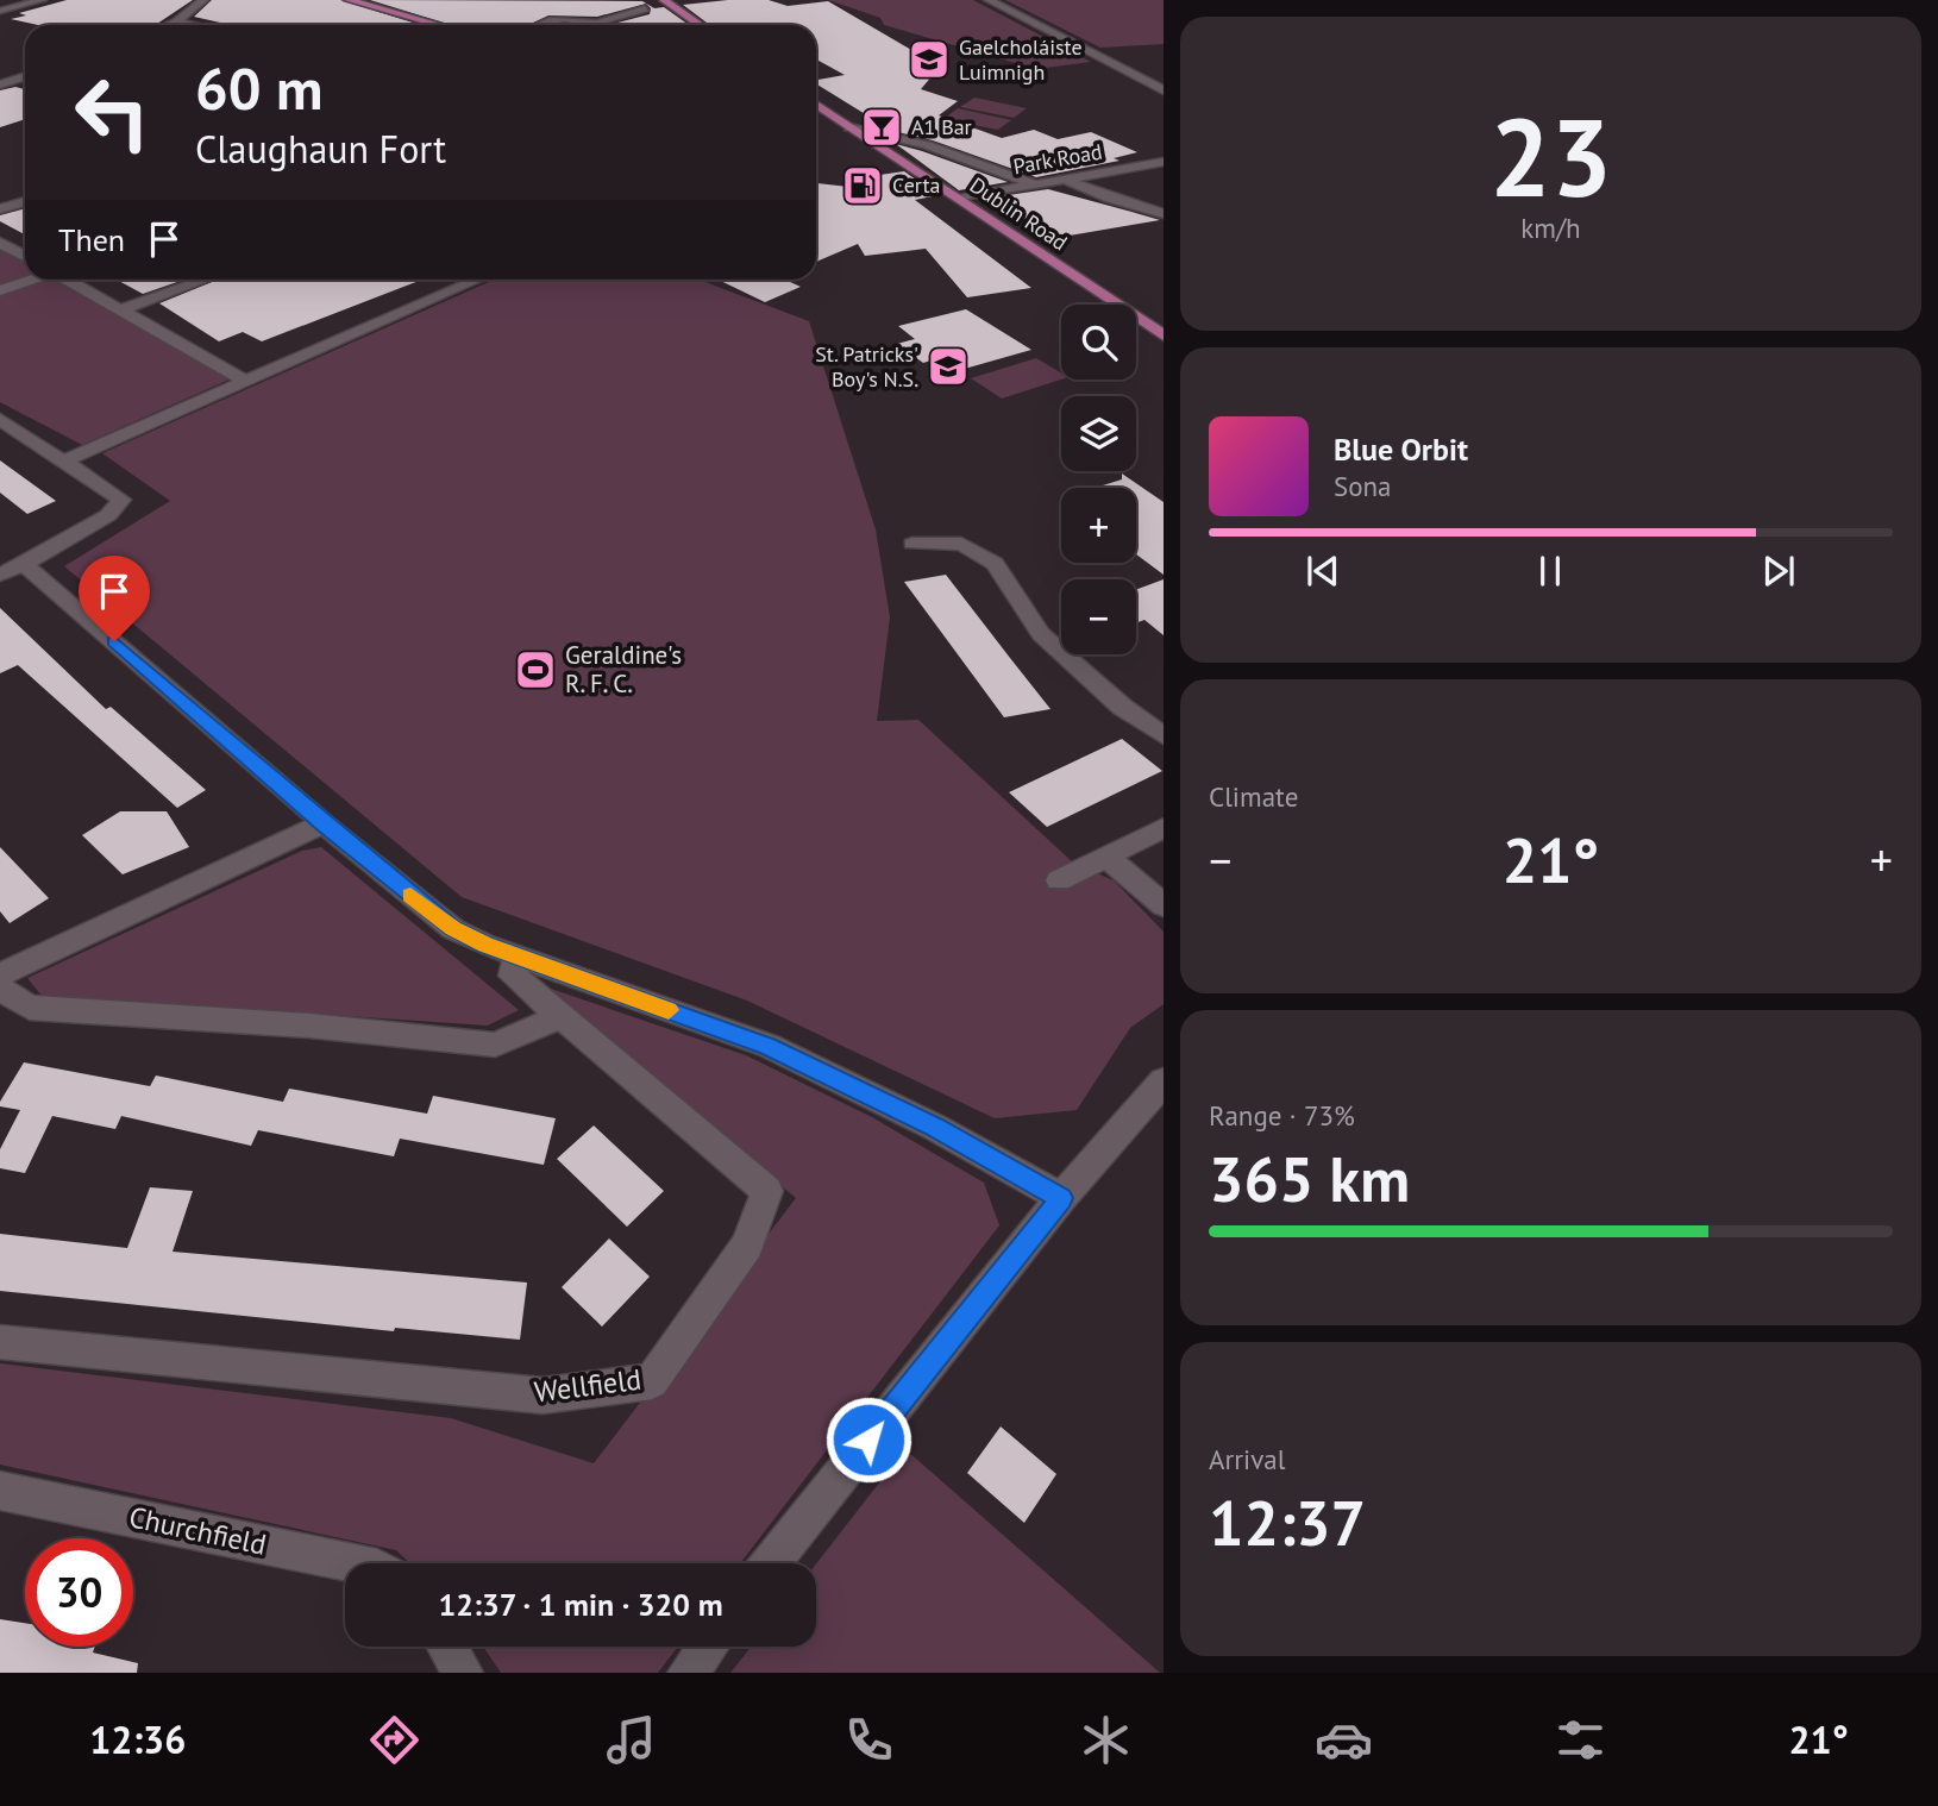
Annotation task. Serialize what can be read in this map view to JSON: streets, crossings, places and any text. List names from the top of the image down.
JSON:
{
  "streets": {
    "main road": ["Dublin Road"],
    "street": ["Park Road", "Wellfield", "Churchfield"]
  },
  "crossings": [
    ["Park Road", "Dublin Road"]
  ],
  "places": {
    "school or university": ["Gaelcholáiste Luimnigh", "St. Patricks' Boy's N.S."],
    "bar": ["A1 Bar"],
    "fuel station": ["Certa"],
    "sports": ["Geraldine's R. F. C."]
  },
  "page": {
    "tile": [
      ["23", "km/h"],
      "Climate",
      ["Range · 73%", "365 km"],
      ["Arrival", "12:37"]
    ],
    "turn": ["60 m", "Claughaun Fort"],
    "then": "Then",
    "map_buttons": ["+", "−"],
    "song": ["Blue Orbit", "Sona"],
    "heat": ["−", "21°", "+"],
    "limit": "30",
    "trip": "12:37 · 1 min · 320 m",
    "tabs": ["12:36", "21°"]
  }
}
